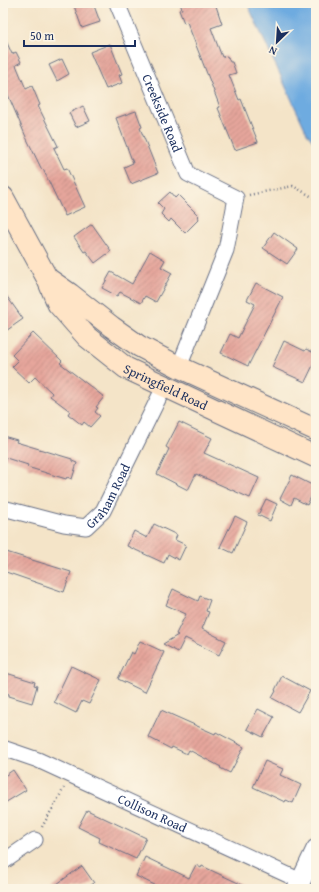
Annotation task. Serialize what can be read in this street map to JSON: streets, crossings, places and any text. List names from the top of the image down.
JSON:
{
  "streets": {
    "main road": ["Springfield Road"],
    "street": ["Creekside Road", "Graham Road", "Collison Road"]
  },
  "crossings": [
    ["Springfield Road", "Graham Road"]
  ],
  "scale_bar": "50 m",
  "north": "bottom left"
}
